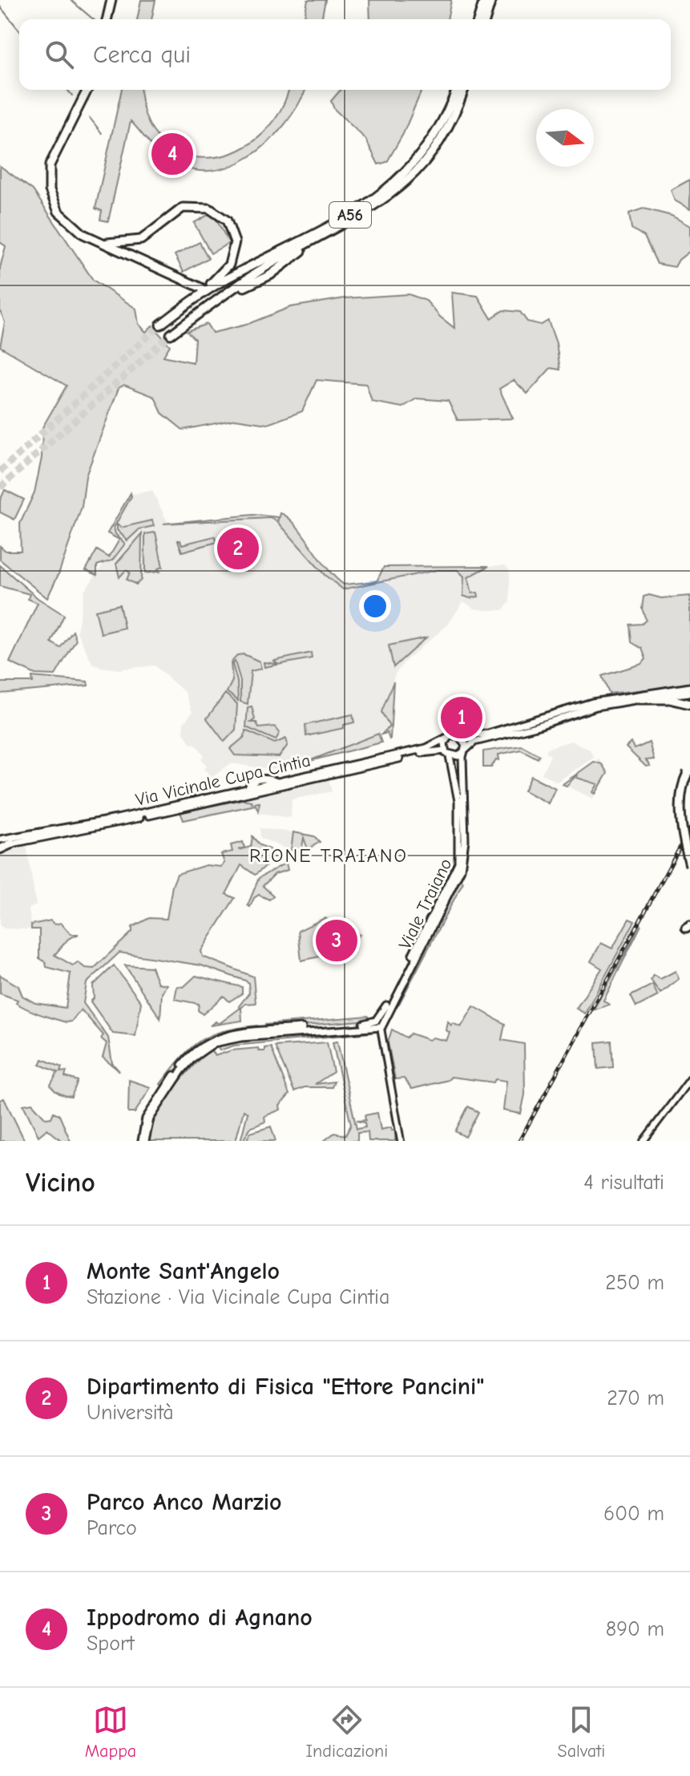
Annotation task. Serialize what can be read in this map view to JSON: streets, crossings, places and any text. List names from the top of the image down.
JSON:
{
  "streets": {
    "highway": ["A56"],
    "main road": ["Via Vicinale Cupa Cintia", "Viale Traiano"]
  },
  "crossings": [
    ["Via Vicinale Cupa Cintia", "Viale Traiano"]
  ],
  "districts": ["RIONE TRAIANO"],
  "north": "right",
  "page": {
    "search": "Cerca qui",
    "pins": [
      "4",
      "2",
      "1",
      "3"
    ],
    "heading": ["Vicino", "4 risultati"],
    "list": [
      {
        "mark": "1",
        "name": "Monte Sant'Angelo",
        "note": "Stazione · Via Vicinale Cupa Cintia",
        "value": "250 m"
      },
      {
        "mark": "2",
        "name": "Dipartimento di Fisica \"Ettore Pancini\"",
        "note": "Università",
        "value": "270 m"
      },
      {
        "mark": "3",
        "name": "Parco Anco Marzio",
        "note": "Parco",
        "value": "600 m"
      },
      {
        "mark": "4",
        "name": "Ippodromo di Agnano",
        "note": "Sport",
        "value": "890 m"
      }
    ],
    "nav": ["Mappa", "Indicazioni", "Salvati"]
  }
}
